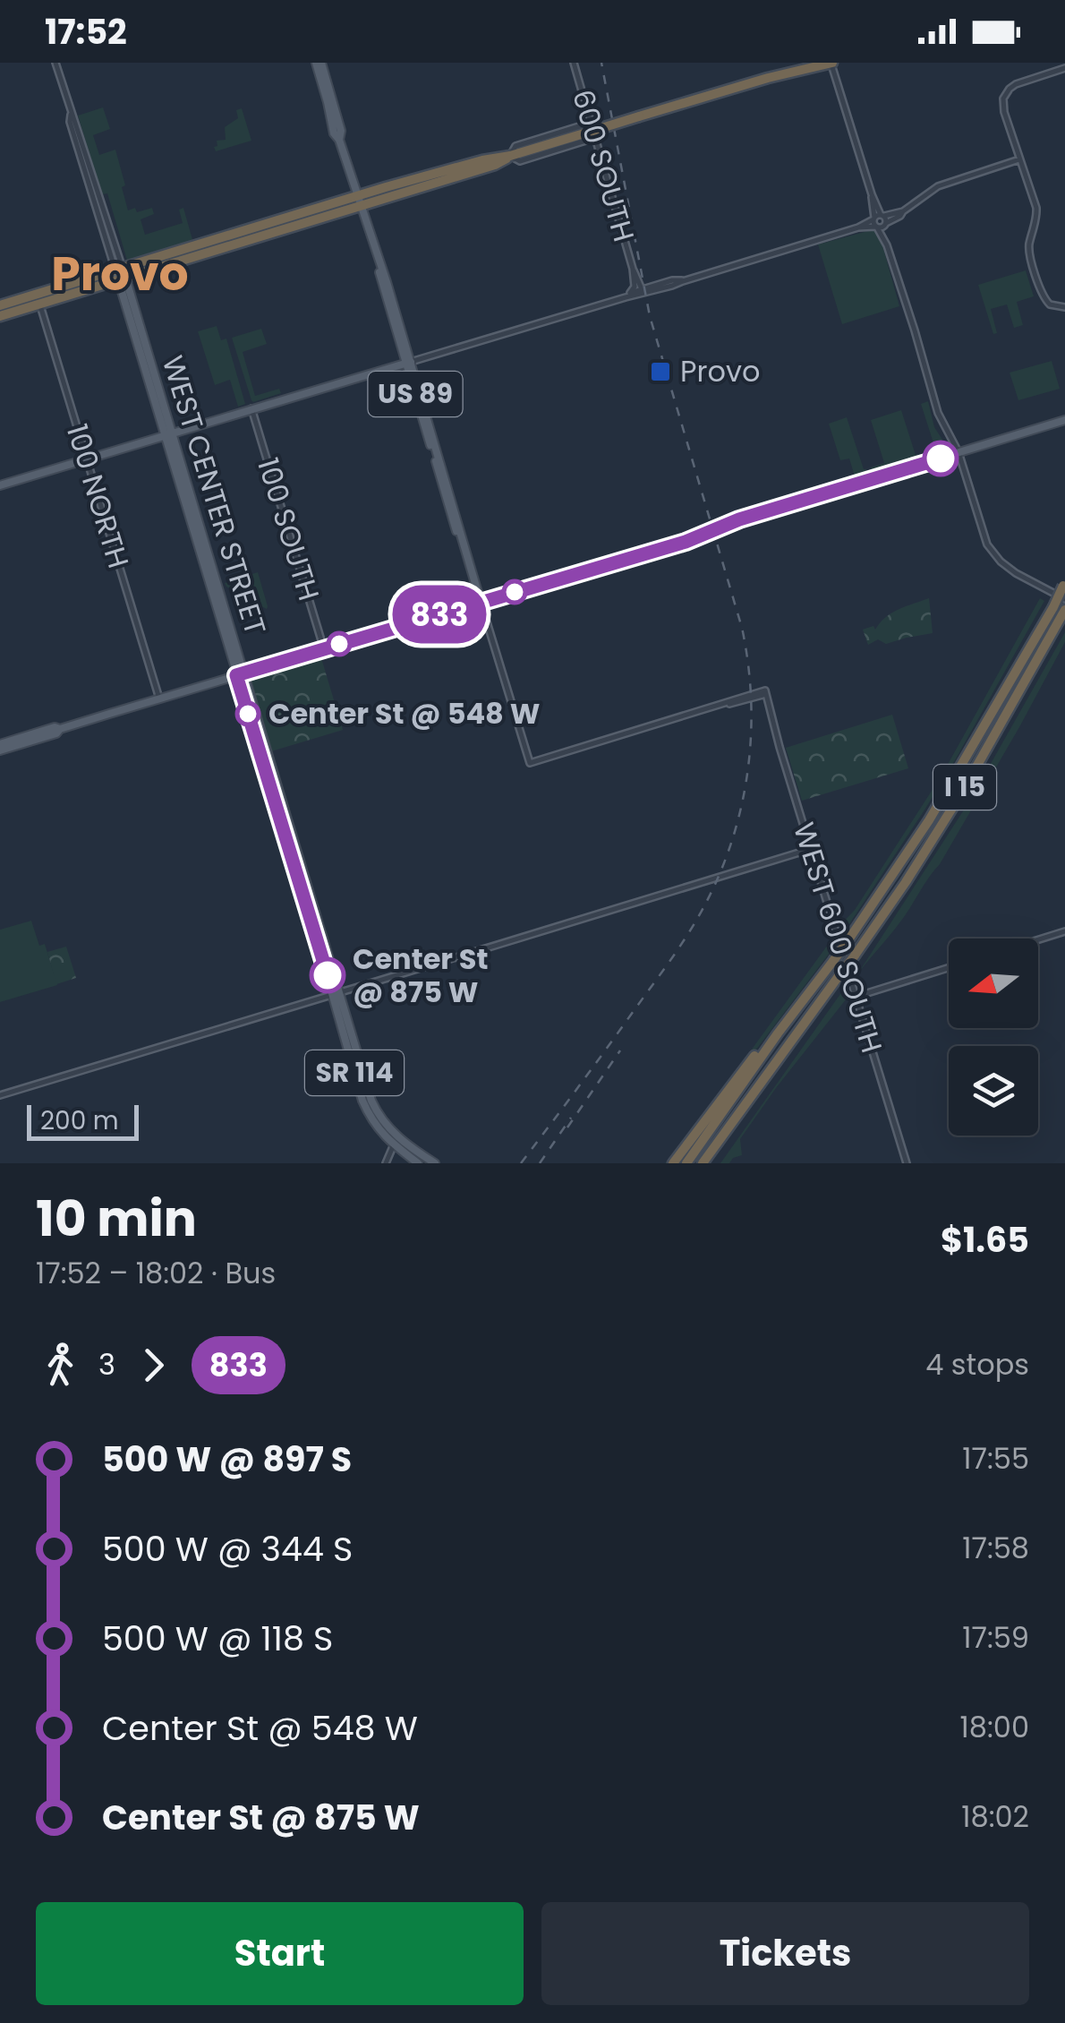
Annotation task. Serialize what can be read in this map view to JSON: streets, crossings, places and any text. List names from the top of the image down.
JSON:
{
  "streets": {
    "highway": ["I 15"],
    "main road": ["US 89", "WEST CENTER STREET", "SR 114"],
    "street": [
      "600 SOUTH",
      "100 NORTH",
      "100 SOUTH",
      "WEST 600 SOUTH"
    ]
  },
  "crossings": [
    ["US 89", "WEST 600 SOUTH"]
  ],
  "districts": ["Provo"],
  "places": {
    "transit": ["Provo"],
    "other": ["Center St @ 548 W", "Center St @ 875 W"]
  },
  "lines": ["bus line 833"],
  "scale_bar": "200 m",
  "north": "left",
  "page": {
    "status": "17:52",
    "on_map": "833",
    "scale": "200 m",
    "heading": ["10 min", "17:52 – 18:02 · Bus", "$1.65"],
    "legs": ["3", "833", "4 stops"],
    "list": [
      {
        "name": "500 W @ 897 S",
        "value": "17:55"
      },
      {
        "name": "500 W @ 344 S",
        "value": "17:58"
      },
      {
        "name": "500 W @ 118 S",
        "value": "17:59"
      },
      {
        "name": "Center St @ 548 W",
        "value": "18:00"
      },
      {
        "name": "Center St @ 875 W",
        "value": "18:02"
      }
    ],
    "buttons": ["Start", "Tickets"]
  }
}
